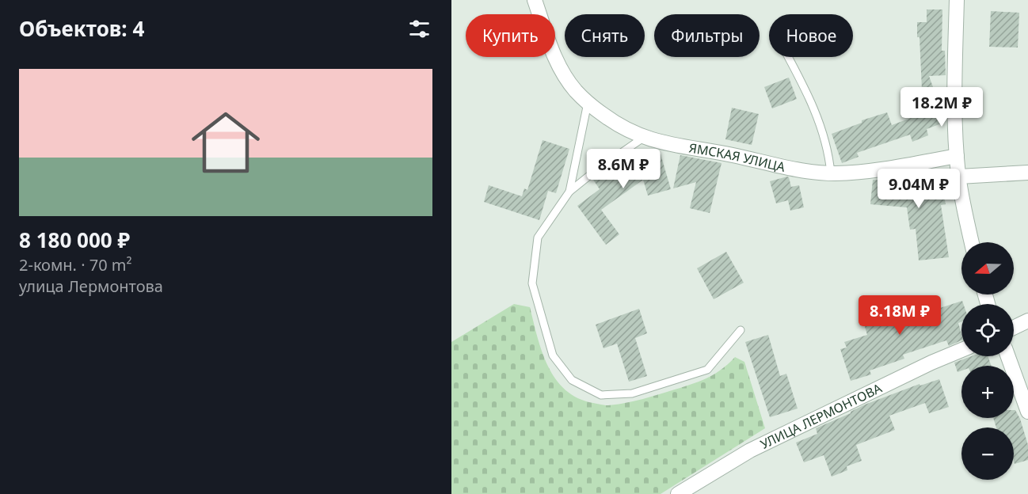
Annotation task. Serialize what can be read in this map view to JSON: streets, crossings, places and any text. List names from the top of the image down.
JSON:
{
  "streets": {
    "street": ["ЯМСКАЯ УЛИЦА", "УЛИЦА ЛЕРМОНТОВА"]
  },
  "north": "left",
  "page": {
    "heading": "Объектов: 4",
    "chip": [
      "Купить",
      "Снять",
      "Фильтры",
      "Новое"
    ],
    "list": [
      {
        "name": "8 180 000 ₽",
        "note": "2-комн. · 70 m² · улица Лермонтова"
      }
    ],
    "price": [
      "18.2M ₽",
      "8.6M ₽",
      "9.04M ₽",
      "8.18M ₽"
    ],
    "map_buttons": ["+", "−"]
  }
}
